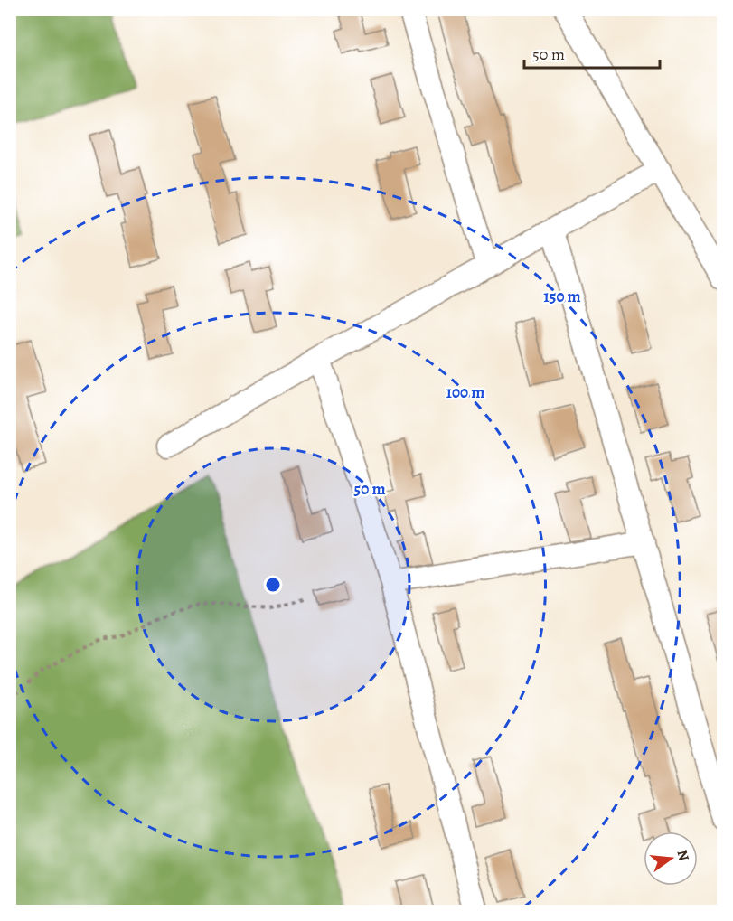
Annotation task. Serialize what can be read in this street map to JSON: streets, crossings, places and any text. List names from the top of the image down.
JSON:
{
  "scale_bar": "50 m",
  "north": "right",
  "rings": ["150 m", "100 m", "50 m"]
}
